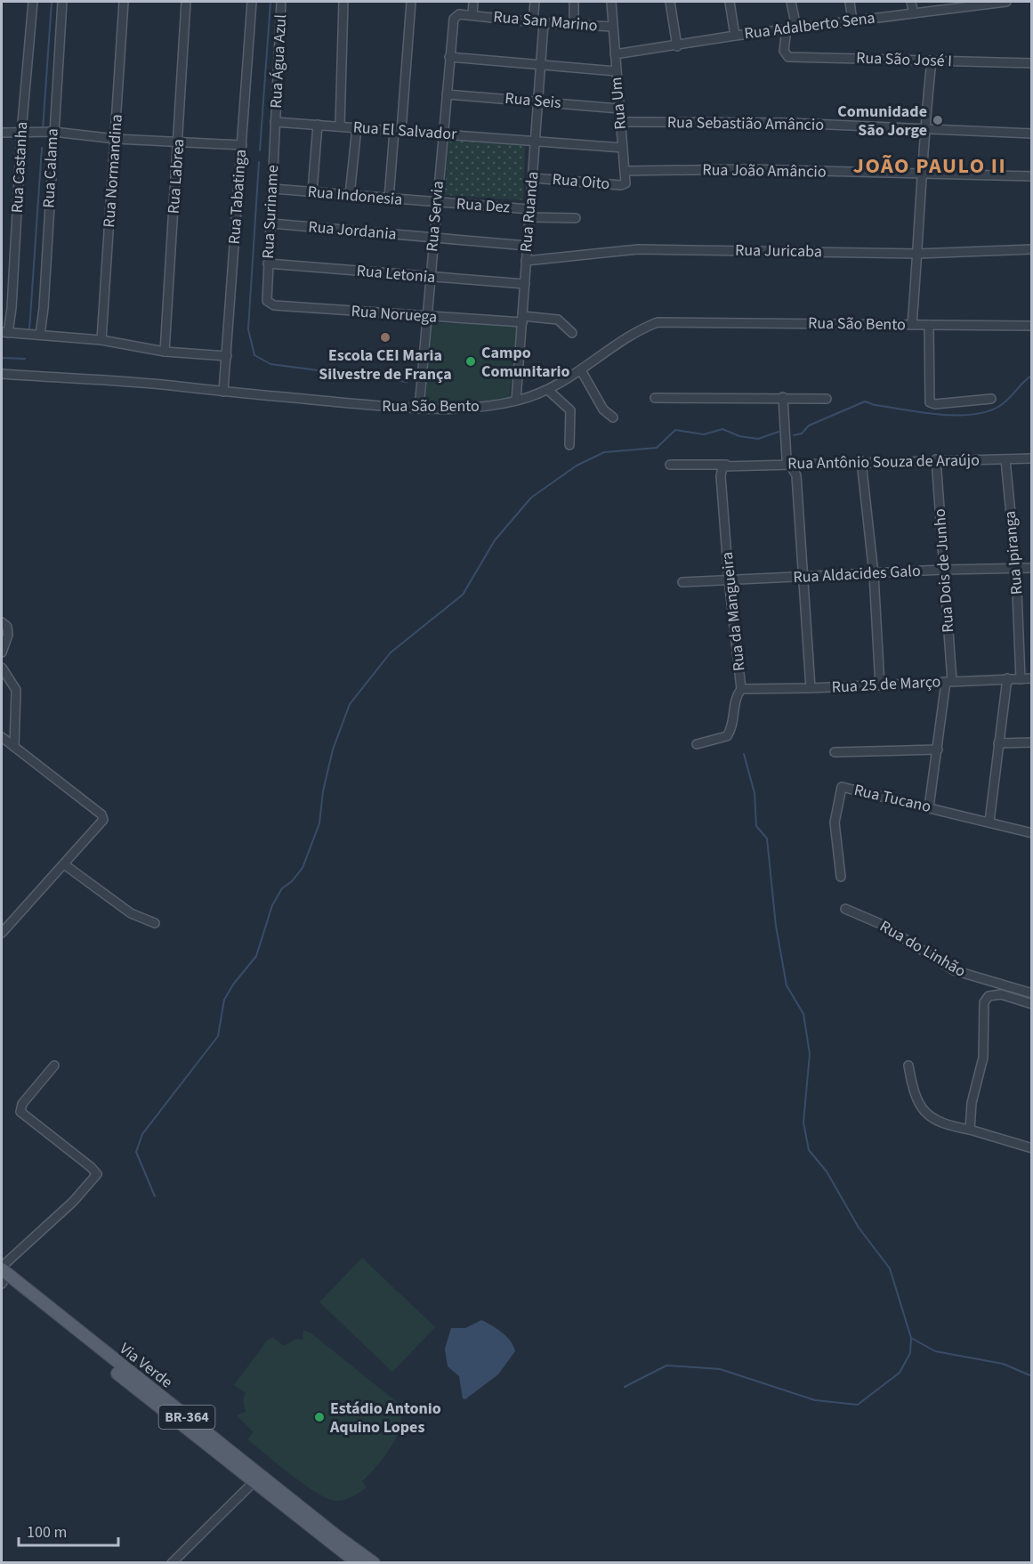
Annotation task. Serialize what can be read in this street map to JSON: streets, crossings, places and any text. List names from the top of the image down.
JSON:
{
  "streets": {
    "main road": ["Via Verde", "BR-364"],
    "street": [
      "Rua San Marino",
      "Rua Adalberto Sena",
      "Rua São José I",
      "Rua Água Azul",
      "Rua Seis",
      "Rua Um",
      "Rua Sebastião Amâncio",
      "Rua El Salvador",
      "Rua Castanha",
      "Rua Calama",
      "Rua Normandina",
      "Rua João Amâncio",
      "Rua Labrea",
      "Rua Oito",
      "Rua Indonesia",
      "Rua Tabatinga",
      "Rua Dez",
      "Rua Suriname",
      "Rua Ruanda",
      "Rua Servia",
      "Rua Jordania",
      "Rua Juricaba",
      "Rua Letonia",
      "Rua Noruega",
      "Rua São Bento",
      "Rua Antônio Souza de Araújo",
      "Rua Ipiranga",
      "Rua Dois de Junho",
      "Rua Aldacides Galo",
      "Rua da Mangueira",
      "Rua 25 de Março",
      "Rua Tucano",
      "Rua do Linhão"
    ]
  },
  "crossings": [
    ["Rua San Marino", "Rua Um"],
    ["Rua San Marino", "Rua Ruanda"],
    ["Rua San Marino", "Rua Servia"],
    ["Rua Adalberto Sena", "Rua São José I"],
    ["Rua Adalberto Sena", "Rua Um"],
    ["Rua Água Azul", "Rua El Salvador"],
    ["Rua Água Azul", "Rua Suriname"],
    ["Rua Seis", "Rua Um"],
    ["Rua Seis", "Rua Ruanda"],
    ["Rua Seis", "Rua Servia"],
    ["Rua Um", "Rua Sebastião Amâncio"],
    ["Rua Um", "Rua El Salvador"],
    ["Rua Um", "Rua João Amâncio"],
    ["Rua Um", "Rua Oito"],
    ["Rua El Salvador", "Rua Suriname"],
    ["Rua El Salvador", "Rua Ruanda"],
    ["Rua El Salvador", "Rua Servia"],
    ["Rua Oito", "Rua Ruanda"],
    ["Rua Indonesia", "Rua Dez"],
    ["Rua Indonesia", "Rua Suriname"],
    ["Rua Indonesia", "Rua Servia"],
    ["Rua Tabatinga", "Rua São Bento"],
    ["Rua Dez", "Rua Ruanda"],
    ["Rua Dez", "Rua Servia"],
    ["Rua Suriname", "Rua Jordania"],
    ["Rua Suriname", "Rua Letonia"],
    ["Rua Suriname", "Rua Noruega"],
    ["Rua Ruanda", "Rua Jordania"],
    ["Rua Ruanda", "Rua Juricaba"],
    ["Rua Ruanda", "Rua Letonia"],
    ["Rua Ruanda", "Rua Noruega"],
    ["Rua Ruanda", "Rua São Bento"],
    ["Rua Servia", "Rua Jordania"],
    ["Rua Servia", "Rua Letonia"],
    ["Rua Servia", "Rua Noruega"],
    ["Rua Servia", "Rua São Bento"],
    ["Rua Antônio Souza de Araújo", "Rua Ipiranga"],
    ["Rua Antônio Souza de Araújo", "Rua Dois de Junho"],
    ["Rua Antônio Souza de Araújo", "Rua da Mangueira"],
    ["Rua Ipiranga", "Rua Aldacides Galo"],
    ["Rua Ipiranga", "Rua 25 de Março"],
    ["Rua Dois de Junho", "Rua Aldacides Galo"],
    ["Rua Dois de Junho", "Rua 25 de Março"],
    ["Rua Dois de Junho", "Rua Tucano"],
    ["Rua Aldacides Galo", "Rua da Mangueira"],
    ["Rua da Mangueira", "Rua 25 de Março"]
  ],
  "districts": ["JOÃO PAULO II"],
  "places": [
    "Comunidade São Jorge",
    "Escola CEI Maria Silvestre de França",
    "Campo Comunitario",
    "Estádio Antonio Aquino Lopes"
  ],
  "scale_bar": "100 m"
}
